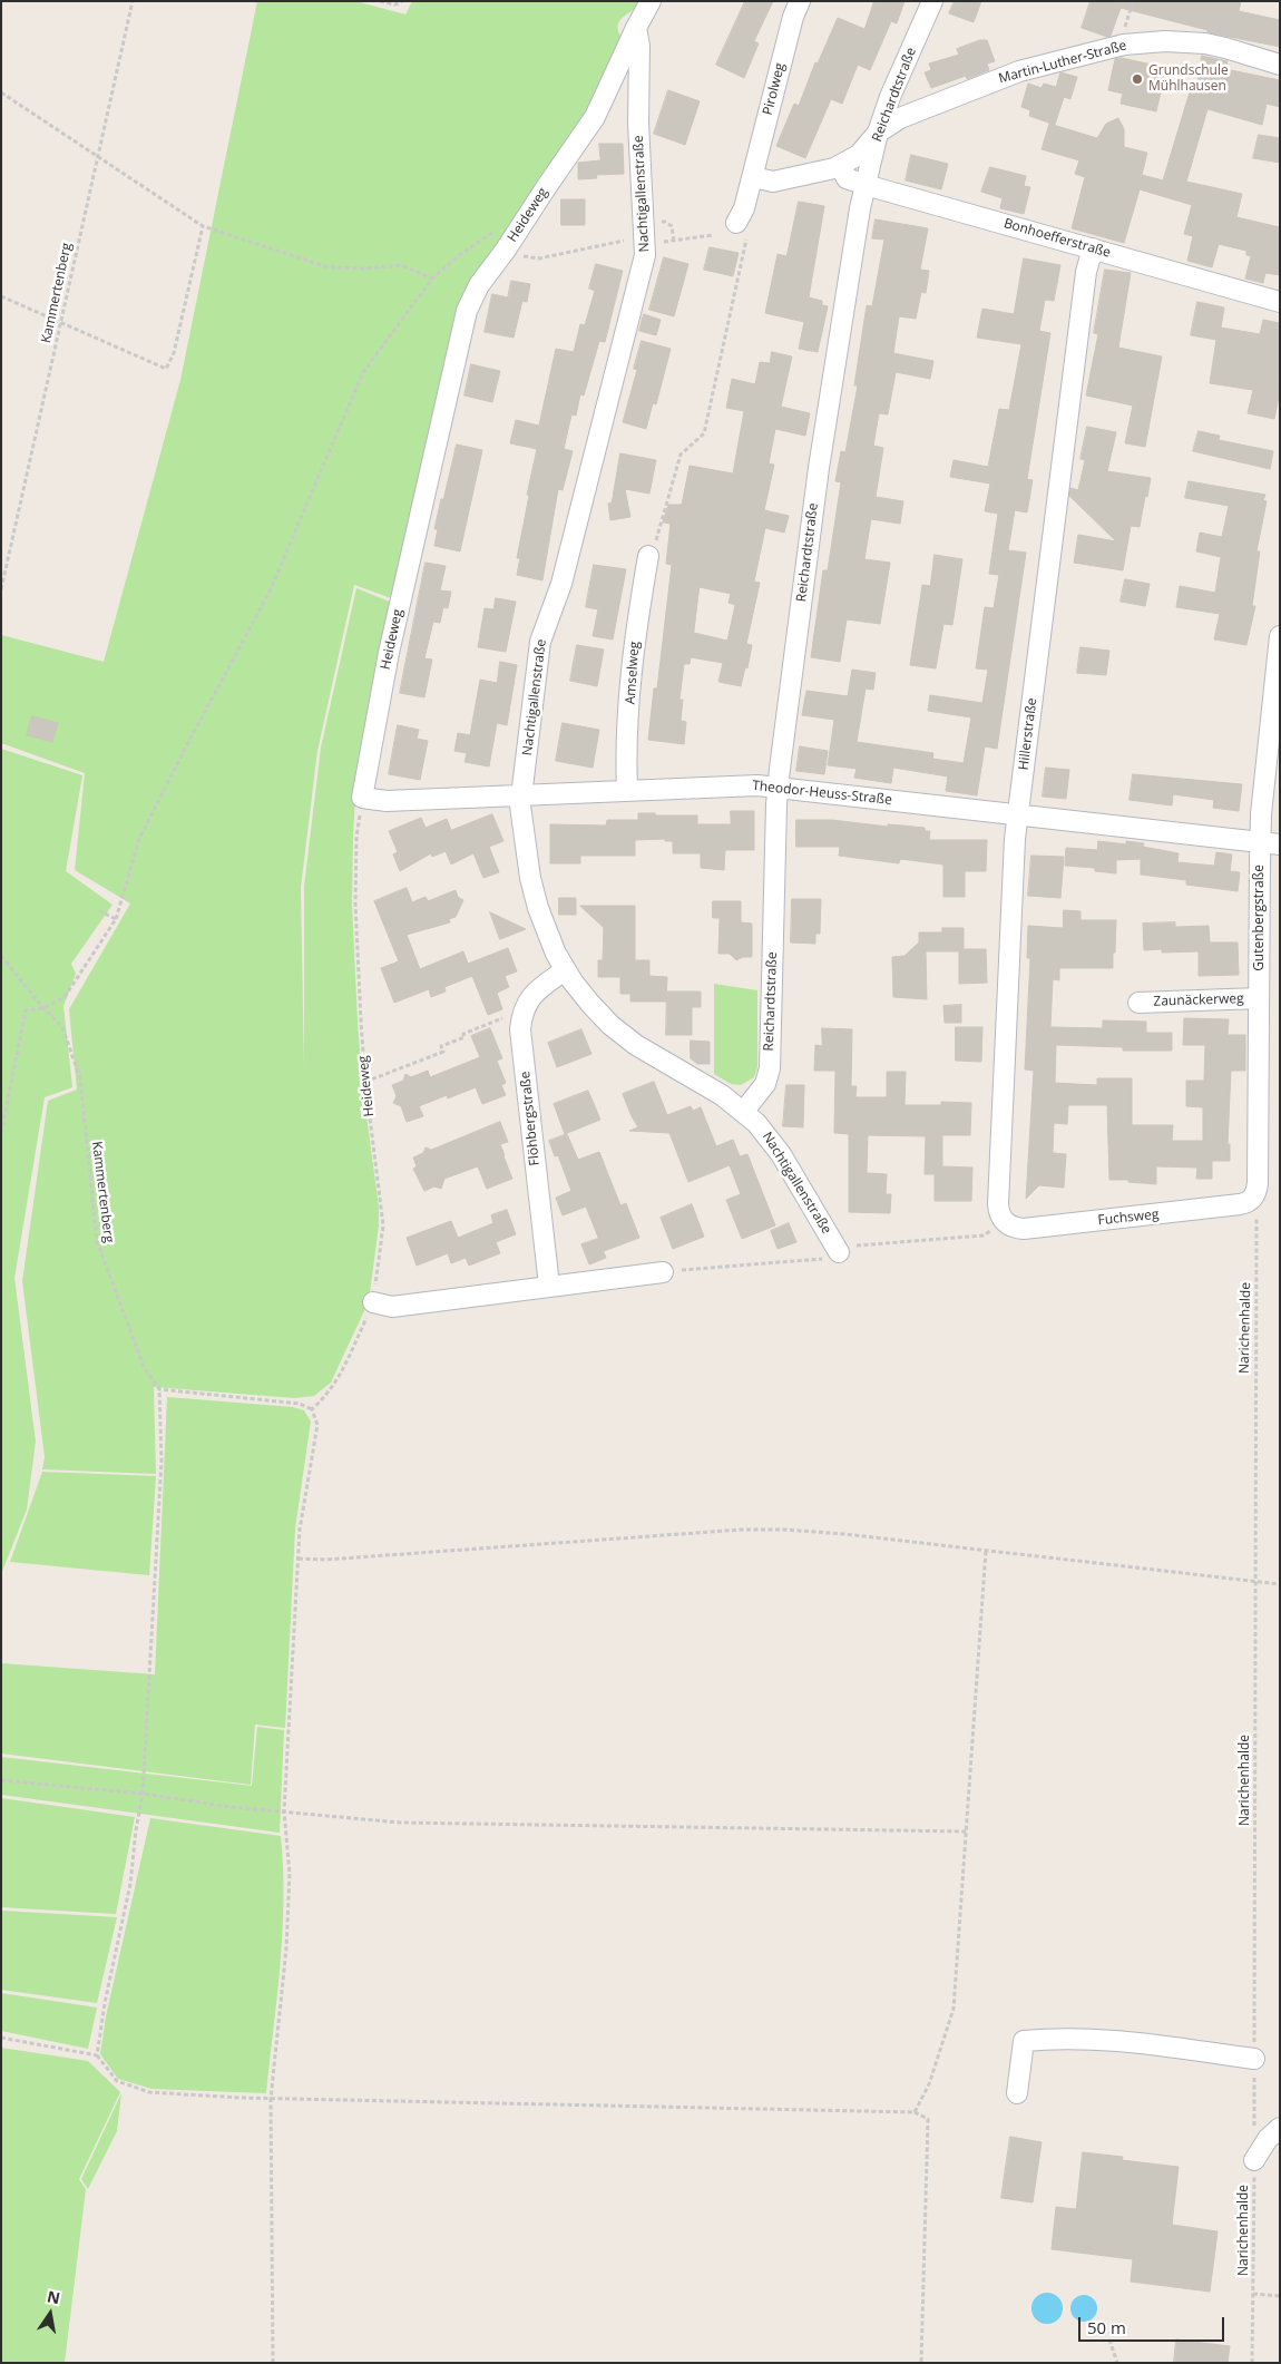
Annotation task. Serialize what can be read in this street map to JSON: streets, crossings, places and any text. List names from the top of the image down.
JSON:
{
  "streets": {
    "street": [
      "Martin-Luther-Straße",
      "Pirolweg",
      "Reichardtstraße",
      "Nachtigallenstraße",
      "Heideweg",
      "Bonhoefferstraße",
      "Amselweg",
      "Hillerstraße",
      "Theodor-Heuss-Straße",
      "Gutenbergstraße",
      "Zaunäckerweg",
      "Flöhbergstraße",
      "Fuchsweg"
    ],
    "path": ["Kammertenberg", "Narichenhalde"]
  },
  "crossings": [
    ["Martin-Luther-Straße", "Pirolweg"],
    ["Martin-Luther-Straße", "Reichardtstraße"],
    ["Martin-Luther-Straße", "Bonhoefferstraße"],
    ["Reichardtstraße", "Nachtigallenstraße"],
    ["Reichardtstraße", "Bonhoefferstraße"],
    ["Reichardtstraße", "Theodor-Heuss-Straße"],
    ["Nachtigallenstraße", "Heideweg"],
    ["Nachtigallenstraße", "Theodor-Heuss-Straße"],
    ["Heideweg", "Theodor-Heuss-Straße"],
    ["Bonhoefferstraße", "Hillerstraße"],
    ["Amselweg", "Theodor-Heuss-Straße"],
    ["Hillerstraße", "Theodor-Heuss-Straße"],
    ["Hillerstraße", "Fuchsweg"],
    ["Theodor-Heuss-Straße", "Gutenbergstraße"],
    ["Gutenbergstraße", "Zaunäckerweg"],
    ["Gutenbergstraße", "Fuchsweg"],
    ["Gutenbergstraße", "Narichenhalde"],
    ["Fuchsweg", "Narichenhalde"]
  ],
  "places": ["Grundschule Mühlhausen"],
  "scale_bar": "50 m",
  "north": "top"
}
